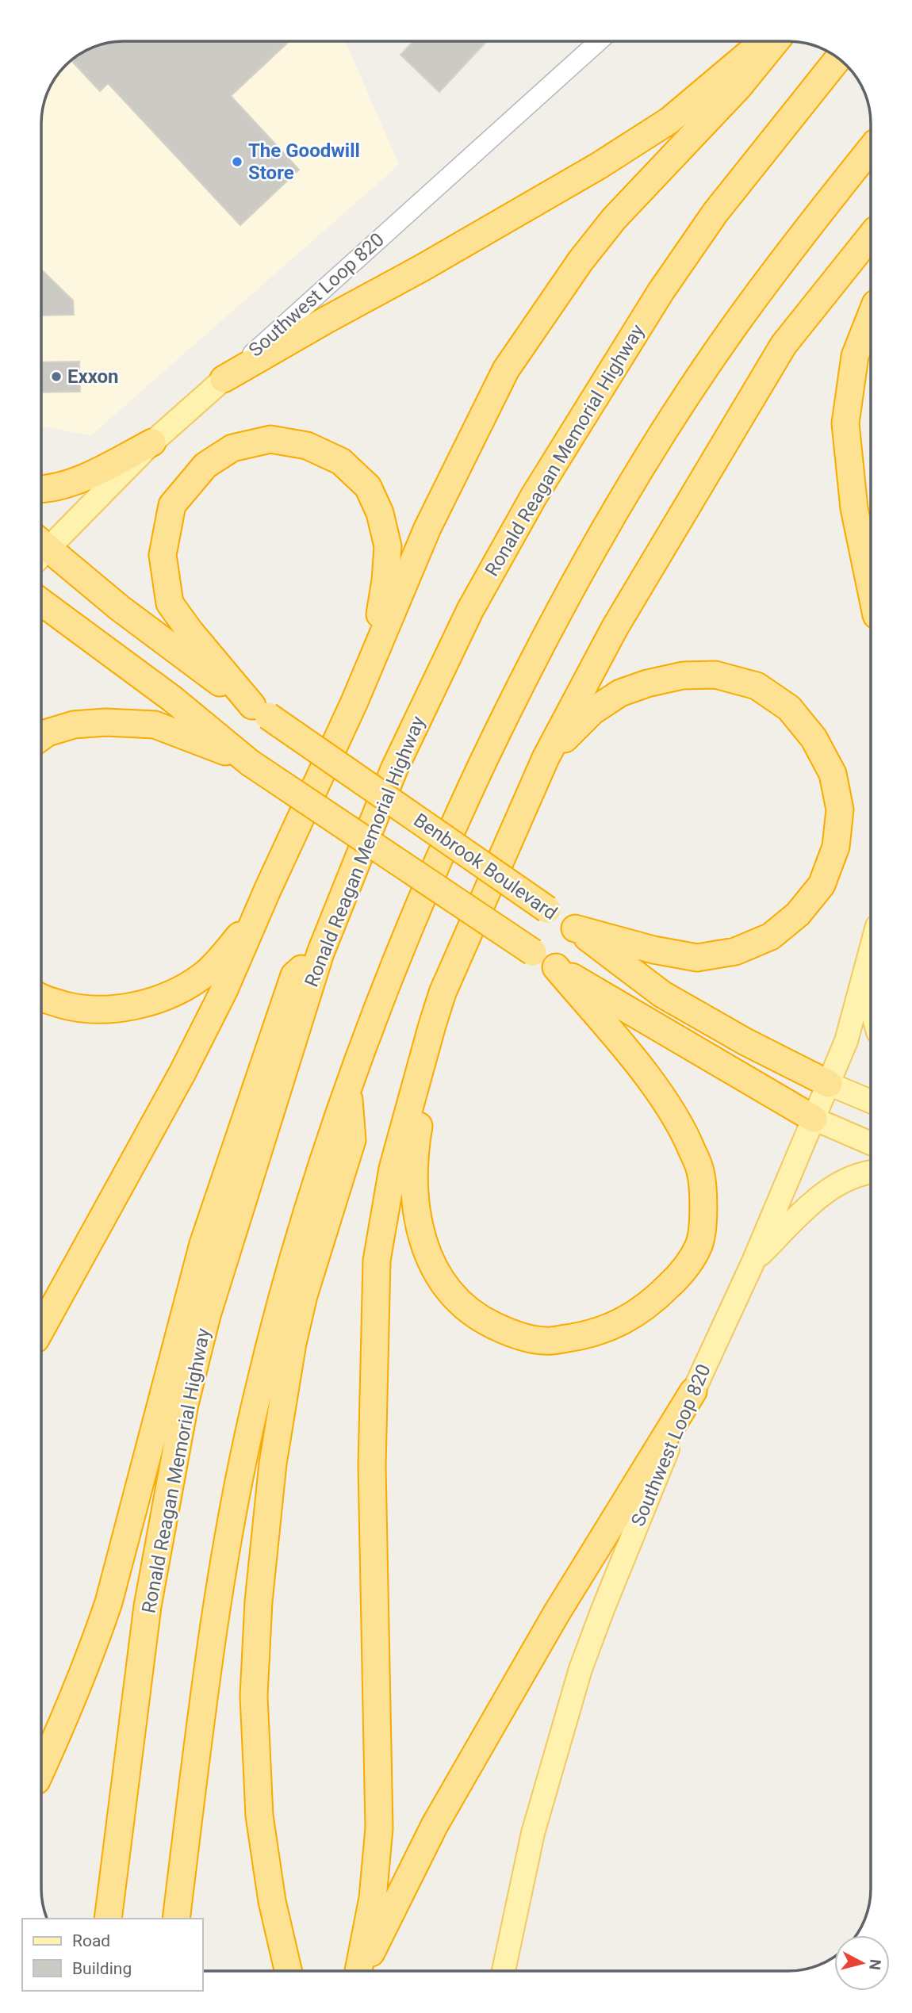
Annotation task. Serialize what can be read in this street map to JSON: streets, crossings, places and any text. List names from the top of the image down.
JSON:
{
  "streets": {
    "highway": ["Ronald Reagan Memorial Highway", "Benbrook Boulevard"],
    "main road": ["Southwest Loop 820"]
  },
  "crossings": [
    ["Southwest Loop 820", "Benbrook Boulevard"]
  ],
  "places": ["The Goodwill Store", "Exxon"],
  "legend": ["Road", "Building"],
  "north": "right"
}
